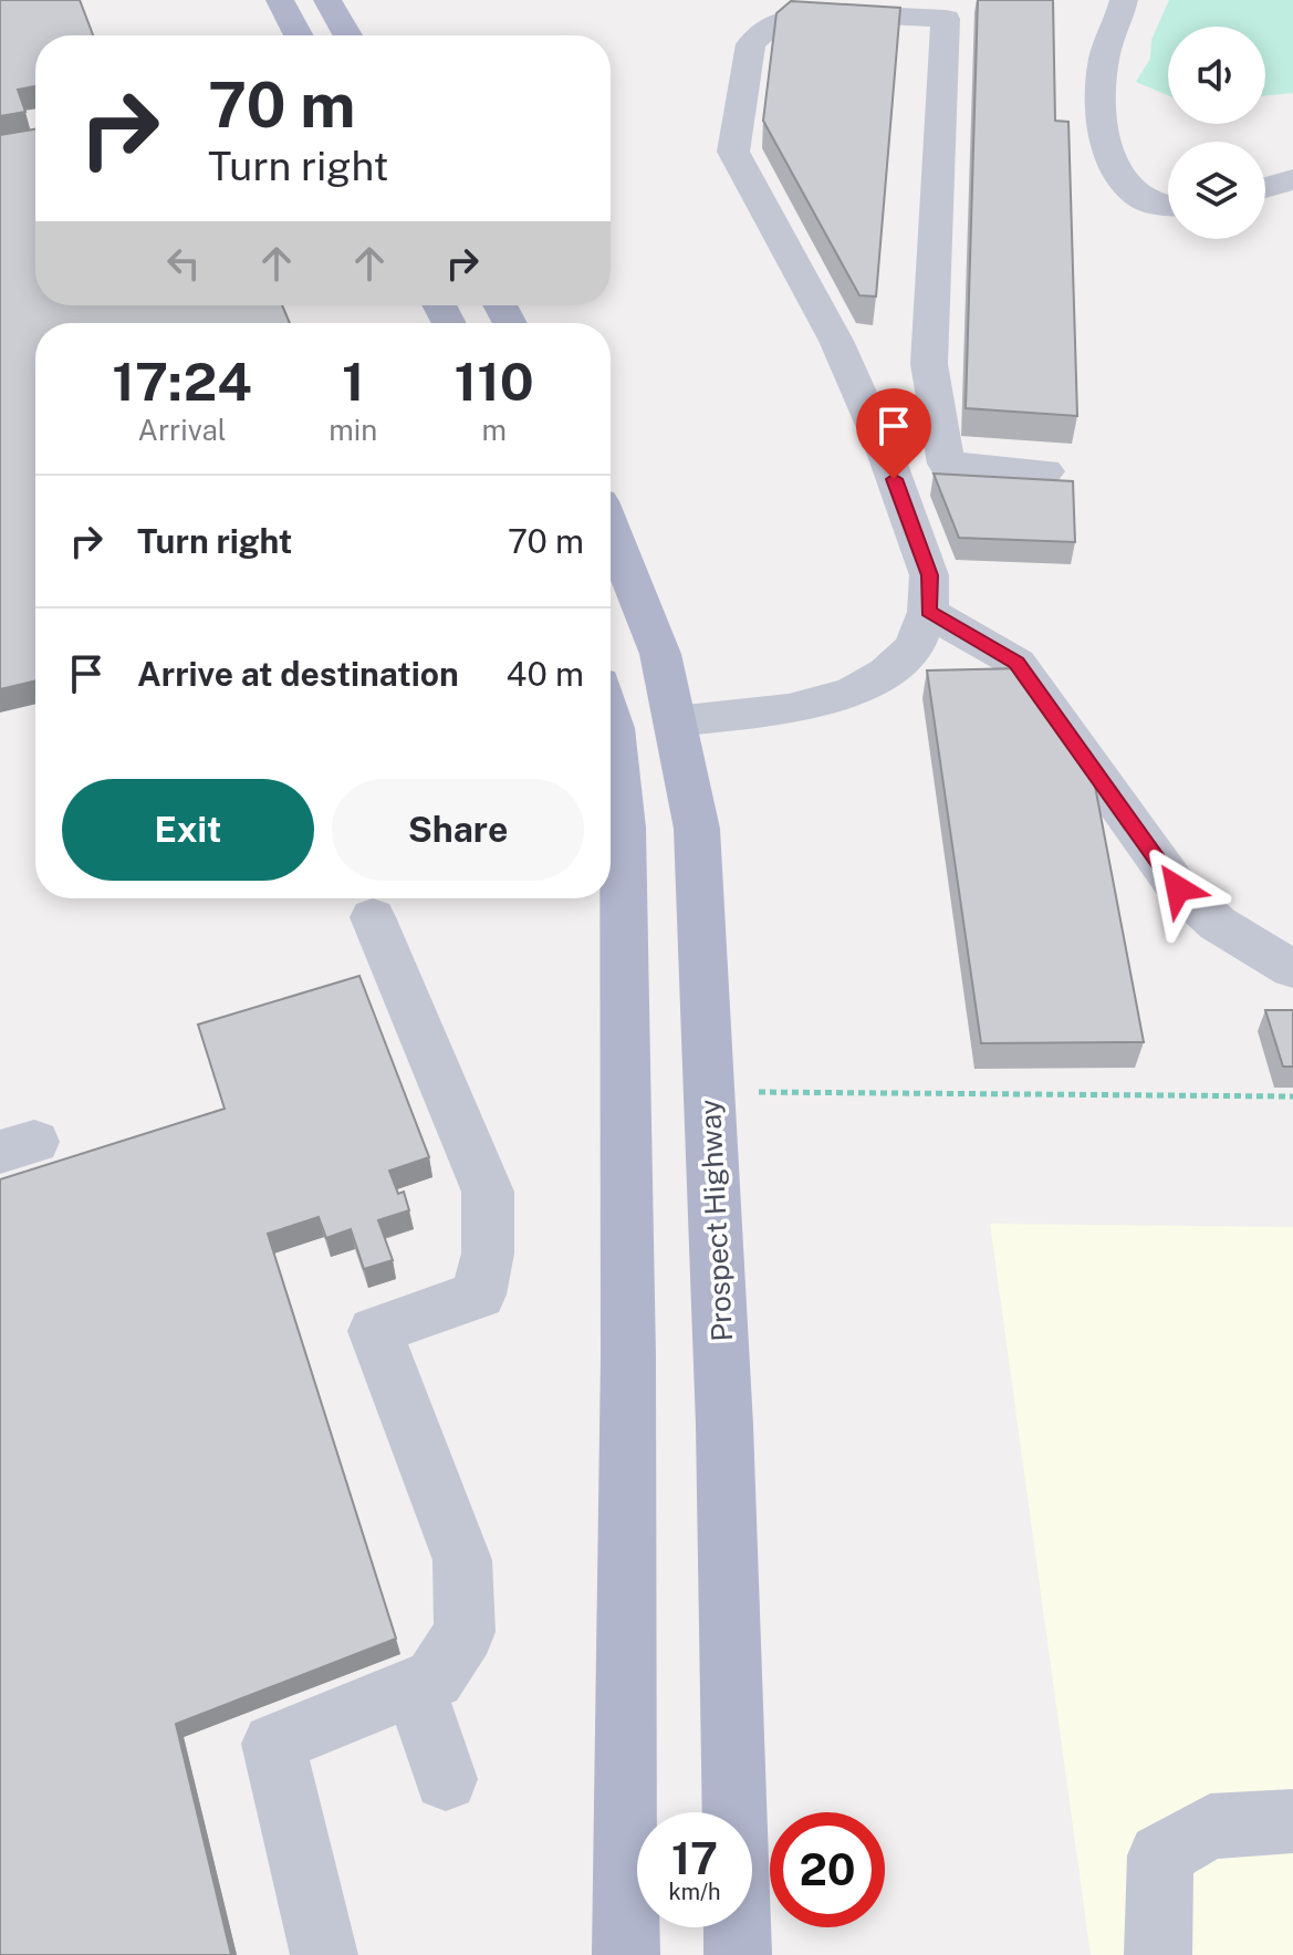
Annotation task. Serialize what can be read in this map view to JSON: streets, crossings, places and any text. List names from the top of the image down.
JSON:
{
  "streets": {
    "main road": ["Prospect Highway"]
  },
  "page": {
    "turn": ["70 m", "Turn right"],
    "eta": [
      "17:24",
      "Arrival",
      "1",
      "min",
      "110",
      "m"
    ],
    "list": [
      {
        "name": "Turn right",
        "value": "70 m"
      },
      {
        "name": "Arrive at destination",
        "value": "40 m"
      }
    ],
    "buttons": ["Exit", "Share"],
    "speed": "17 km/h",
    "limit": "20"
  }
}
